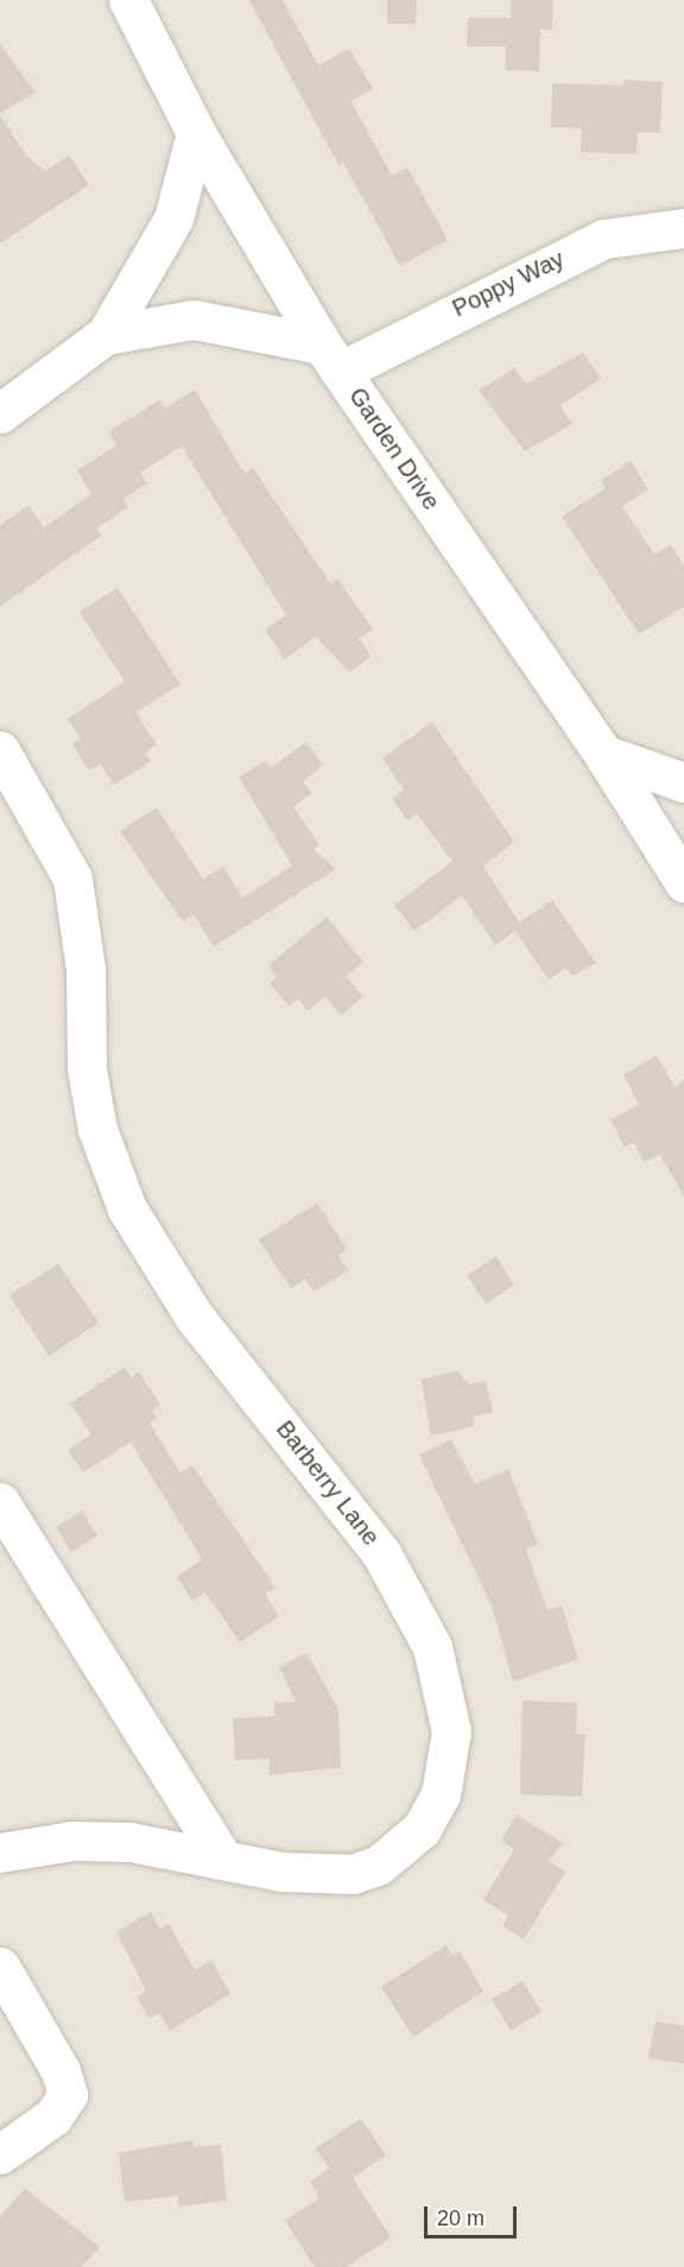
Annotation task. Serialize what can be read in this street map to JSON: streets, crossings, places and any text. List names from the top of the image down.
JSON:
{
  "streets": {
    "street": ["Poppy Way", "Garden Drive", "Barberry Lane"]
  },
  "crossings": [
    ["Poppy Way", "Garden Drive"]
  ],
  "scale_bar": "20 m"
}
